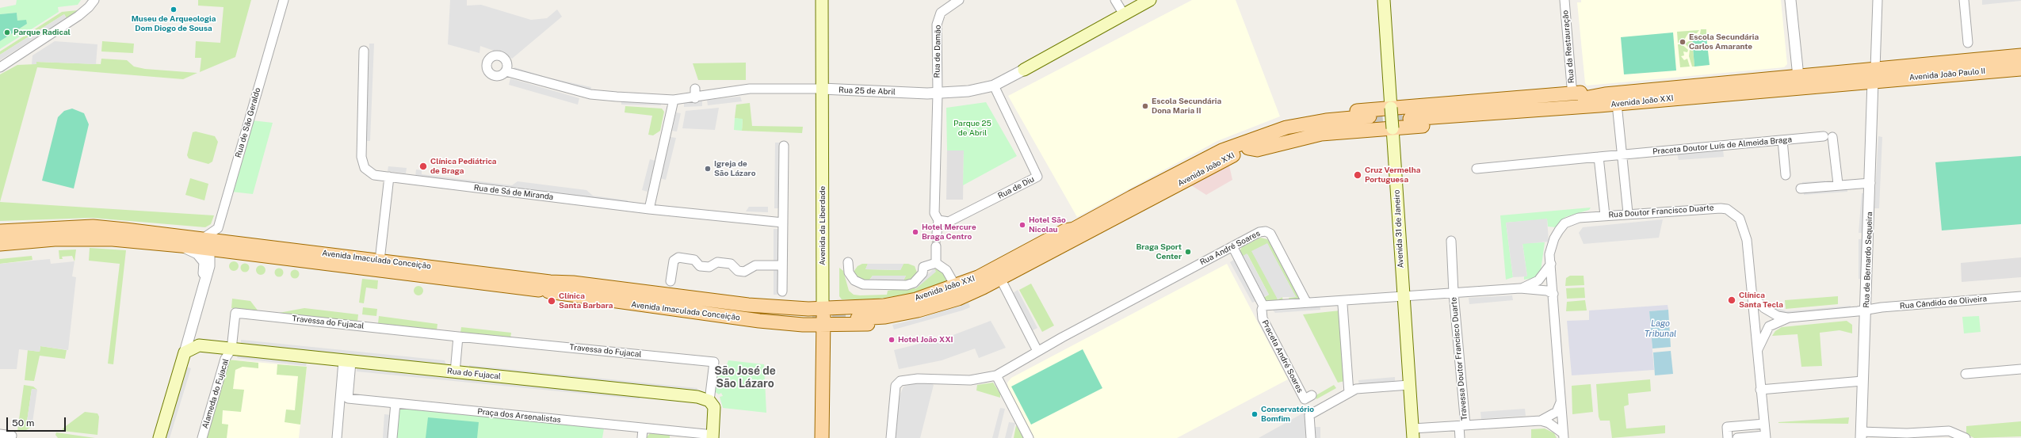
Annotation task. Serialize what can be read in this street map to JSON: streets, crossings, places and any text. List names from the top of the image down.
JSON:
{
  "streets": {
    "main road": [
      "Avenida João Paulo II",
      "Rua 25 de Abril",
      "Avenida João XXI",
      "Avenida da Liberdade",
      "Avenida 31 de Janeiro",
      "Avenida Imaculada Conceição",
      "Rua do Fujacal"
    ],
    "street": [
      "Rua da Restauração",
      "Rua de Damão",
      "Rua de São Geraldo",
      "Praceta Doutor Luís de Almeida Braga",
      "Rua de Diu",
      "Rua de Sá de Miranda",
      "Rua Doutor Francisco Duarte",
      "Rua André Soares",
      "Rua de Bernardo Sequeira",
      "Rua Cândido de Oliveira",
      "Travessa do Fujacal",
      "Praceta André Soares",
      "Travessa Doutor Francisco Duarte",
      "Alameda do Fujacal",
      "Praça dos Arsenalistas"
    ]
  },
  "crossings": [
    ["Rua da Restauração", "Avenida João XXI"],
    ["Rua de Damão", "Rua 25 de Abril"],
    ["Avenida João Paulo II", "Avenida João XXI"],
    ["Avenida João Paulo II", "Rua de Bernardo Sequeira"],
    ["Rua 25 de Abril", "Rua de Diu"],
    ["Rua 25 de Abril", "Avenida da Liberdade"],
    ["Avenida João XXI", "Avenida da Liberdade"],
    ["Avenida João XXI", "Avenida Imaculada Conceição"],
    ["Avenida João XXI", "Rua de Bernardo Sequeira"],
    ["Rua de São Geraldo", "Avenida Imaculada Conceição"],
    ["Avenida da Liberdade", "Avenida Imaculada Conceição"],
    ["Rua André Soares", "Praceta André Soares"],
    ["Rua de Bernardo Sequeira", "Rua Cândido de Oliveira"],
    ["Travessa do Fujacal", "Rua do Fujacal"],
    ["Travessa do Fujacal", "Alameda do Fujacal"],
    ["Rua do Fujacal", "Alameda do Fujacal"],
    ["Rua do Fujacal", "Praça dos Arsenalistas"]
  ],
  "districts": ["São José de São Lázaro"],
  "water": ["Lago Tribunal"],
  "parks": ["Parque 25 de Abril"],
  "places": [
    "Museu de Arqueologia Dom Diogo de Sousa",
    "Parque Radical",
    "Escola Secundária Carlos Amarante",
    "Escola Secundária Dona Maria II",
    "Clínica Pediátrica de Braga",
    "Igreja de São Lázaro",
    "Cruz Vermelha Portuguesa",
    "Hotel São Nicolau",
    "Hotel Mercure Braga Centro",
    "Braga Sport Center",
    "Clínica Santa Tecla",
    "Clínica Santa Barbara",
    "Hotel João XXI",
    "Conservatório Bomfim"
  ],
  "scale_bar": "50 m"
}
